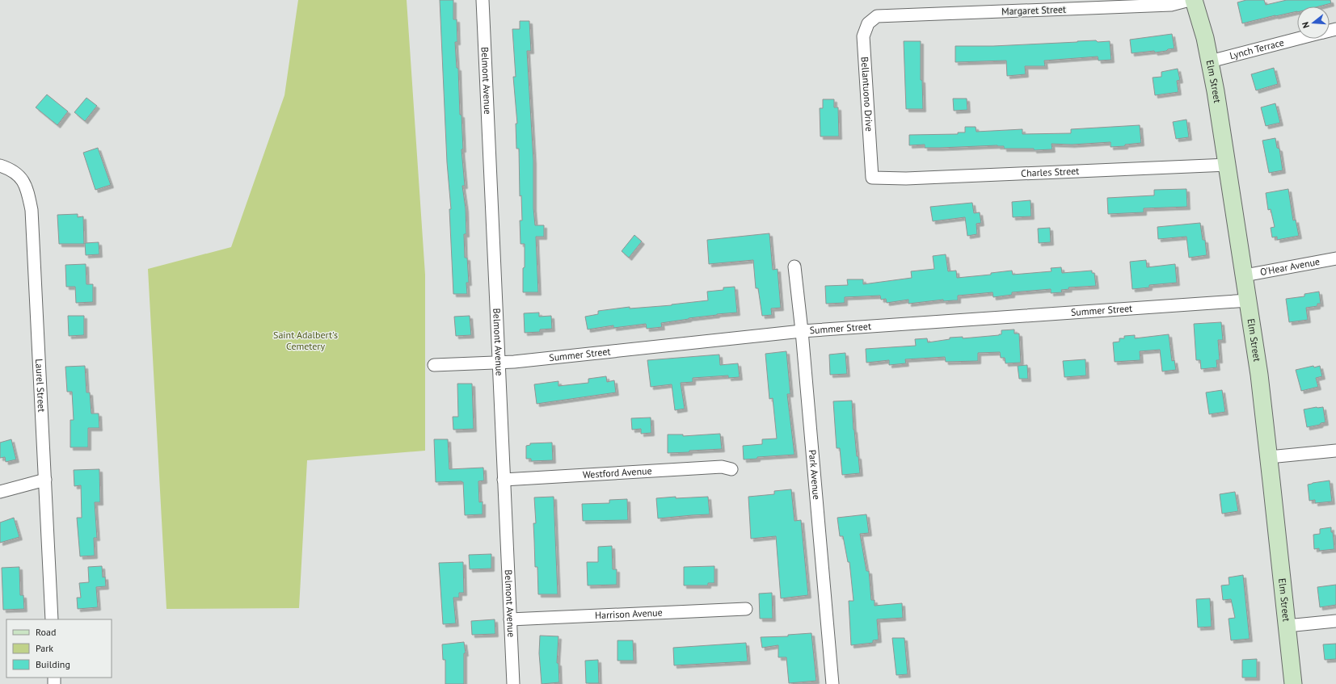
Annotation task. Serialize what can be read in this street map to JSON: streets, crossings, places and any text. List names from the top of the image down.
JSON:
{
  "streets": {
    "main road": ["Elm Street"],
    "street": [
      "Margaret Street",
      "Lynch Terrace",
      "Belmont Avenue",
      "Bellantuono Drive",
      "Charles Street",
      "O'Hear Avenue",
      "Summer Street",
      "Laurel Street",
      "Westford Avenue",
      "Park Avenue",
      "Harrison Avenue"
    ]
  },
  "crossings": [
    ["Margaret Street", "Bellantuono Drive"],
    ["Lynch Terrace", "Elm Street"],
    ["Belmont Avenue", "Summer Street"],
    ["Belmont Avenue", "Westford Avenue"],
    ["Belmont Avenue", "Harrison Avenue"],
    ["Elm Street", "Charles Street"],
    ["Elm Street", "O'Hear Avenue"],
    ["Elm Street", "Summer Street"],
    ["Bellantuono Drive", "Charles Street"],
    ["Summer Street", "Park Avenue"]
  ],
  "parks": ["Saint Adalbert's Cemetery"],
  "legend": ["Road", "Park", "Building"],
  "north": "left"
}
